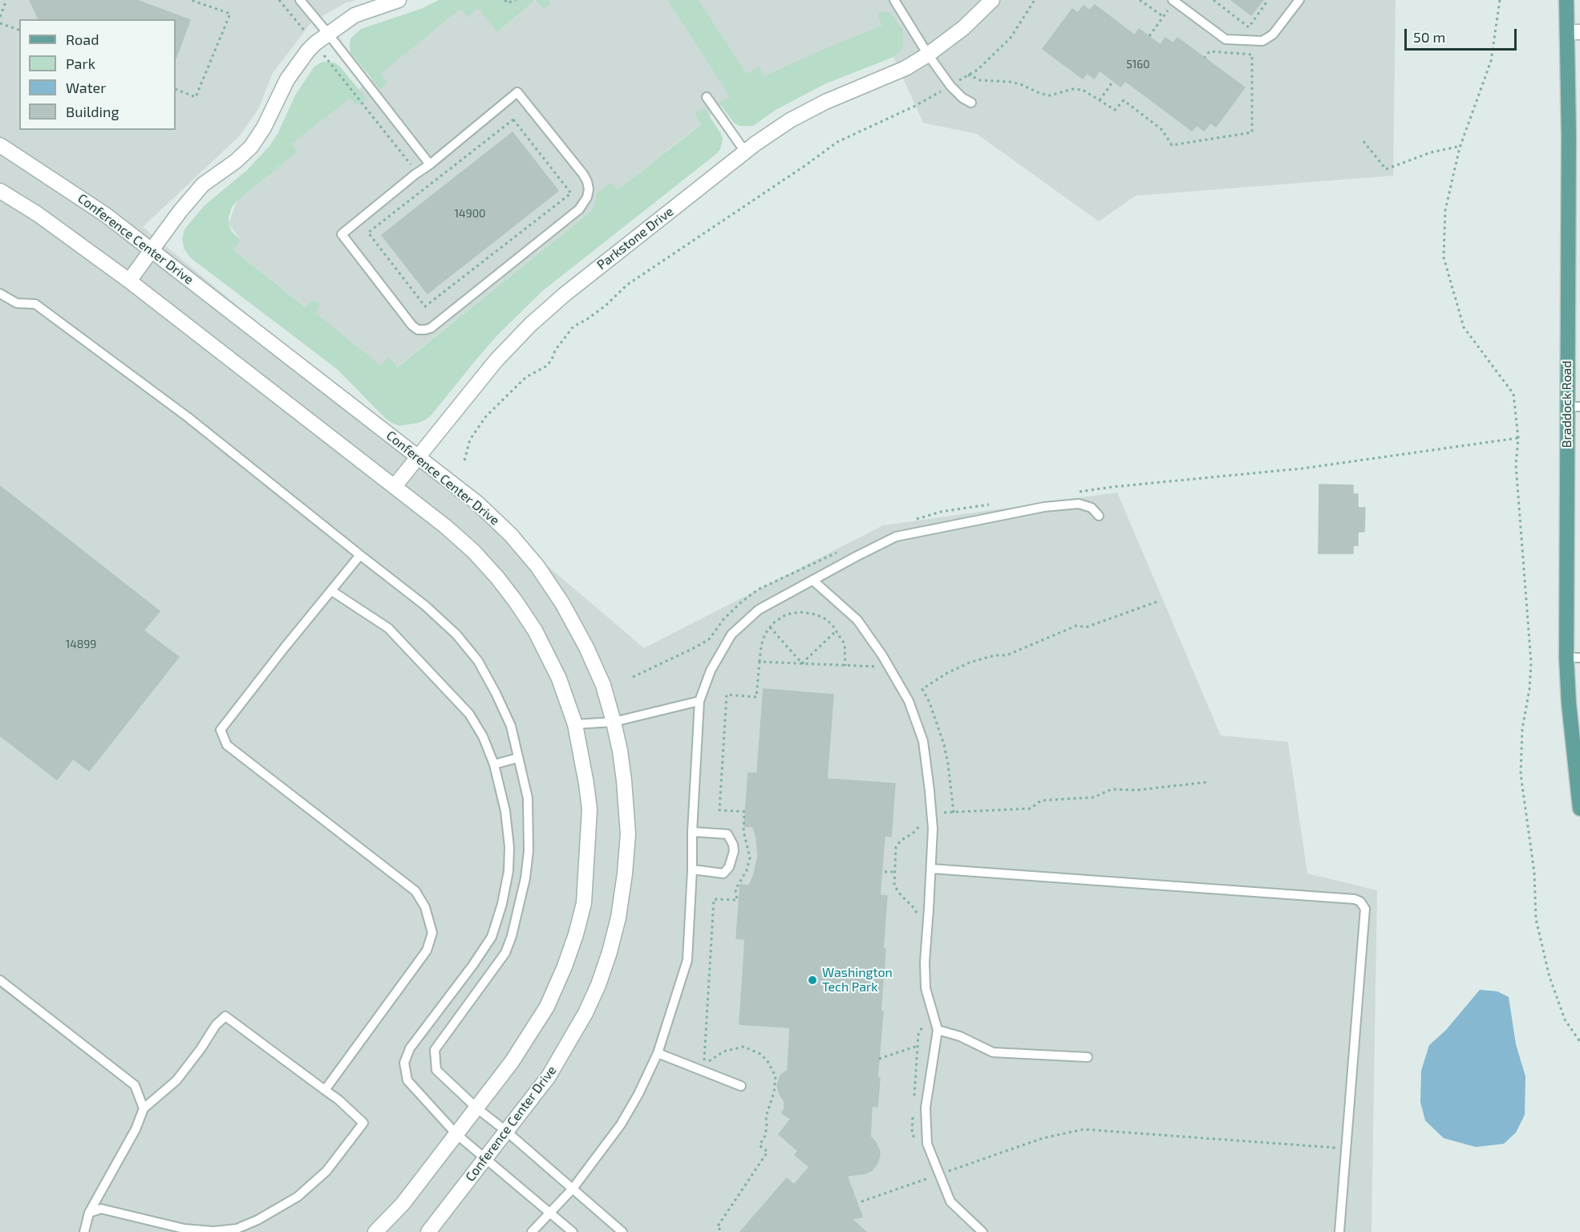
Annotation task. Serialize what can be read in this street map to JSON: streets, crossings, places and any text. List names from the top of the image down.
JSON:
{
  "streets": {
    "main road": ["Braddock Road"],
    "street": ["Parkstone Drive", "Conference Center Drive"]
  },
  "crossings": [
    ["Parkstone Drive", "Conference Center Drive"]
  ],
  "places": ["Washington Tech Park"],
  "house_numbers": ["5160", "14900", "14899"],
  "legend": [
    "Road",
    "Park",
    "Water",
    "Building"
  ],
  "scale_bar": "50 m"
}
